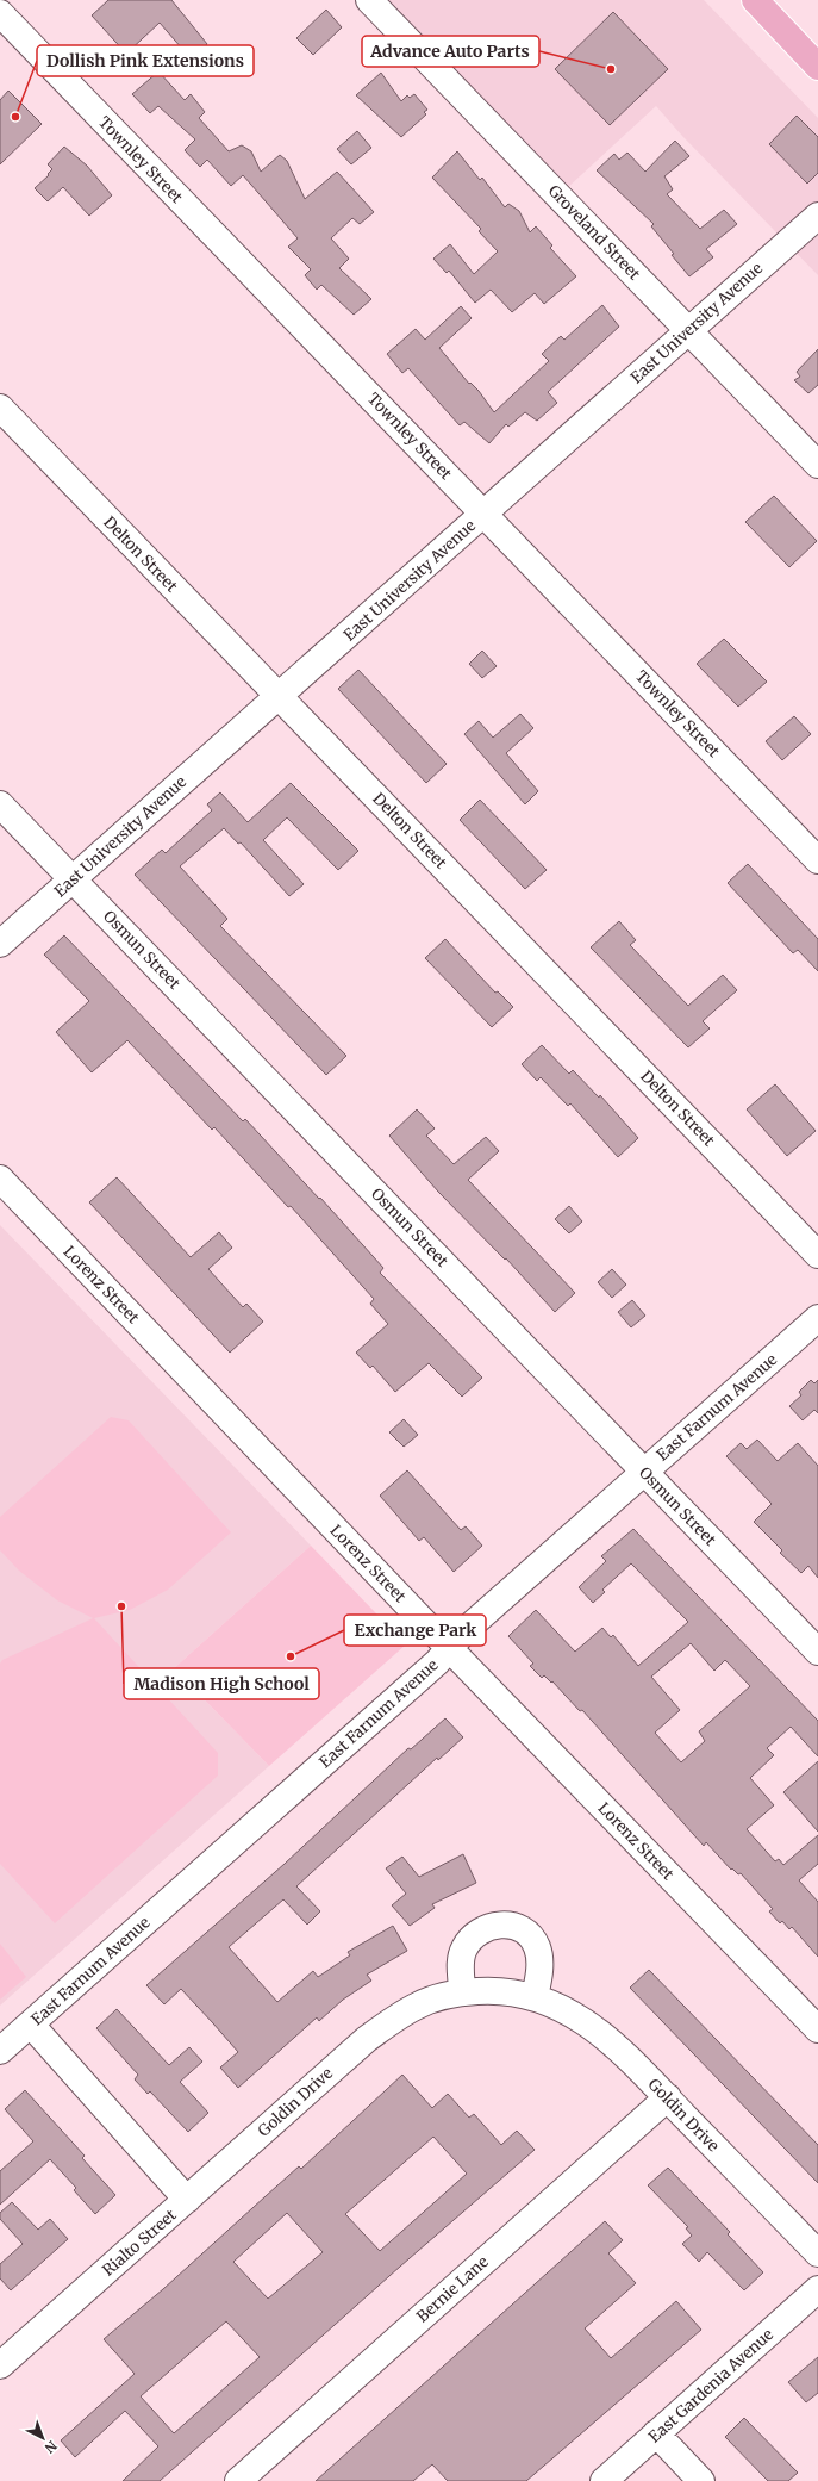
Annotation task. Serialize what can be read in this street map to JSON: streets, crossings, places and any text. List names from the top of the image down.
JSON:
{
  "streets": {
    "street": [
      "Townley Street",
      "Groveland Street",
      "East University Avenue",
      "Delton Street",
      "Osmun Street",
      "Lorenz Street",
      "East Farnum Avenue",
      "Goldin Drive",
      "Rialto Street",
      "Bernie Lane",
      "East Gardenia Avenue"
    ]
  },
  "crossings": [
    ["Townley Street", "East University Avenue"],
    ["Groveland Street", "East University Avenue"],
    ["East University Avenue", "Delton Street"],
    ["East University Avenue", "Osmun Street"],
    ["Osmun Street", "East Farnum Avenue"],
    ["Lorenz Street", "East Farnum Avenue"],
    ["East Farnum Avenue", "Rialto Street"],
    ["Goldin Drive", "Rialto Street"],
    ["Goldin Drive", "Bernie Lane"]
  ],
  "places": [
    "Advance Auto Parts",
    "Dollish Pink Extensions",
    "Madison High School",
    "Exchange Park"
  ],
  "north": "bottom right"
}
